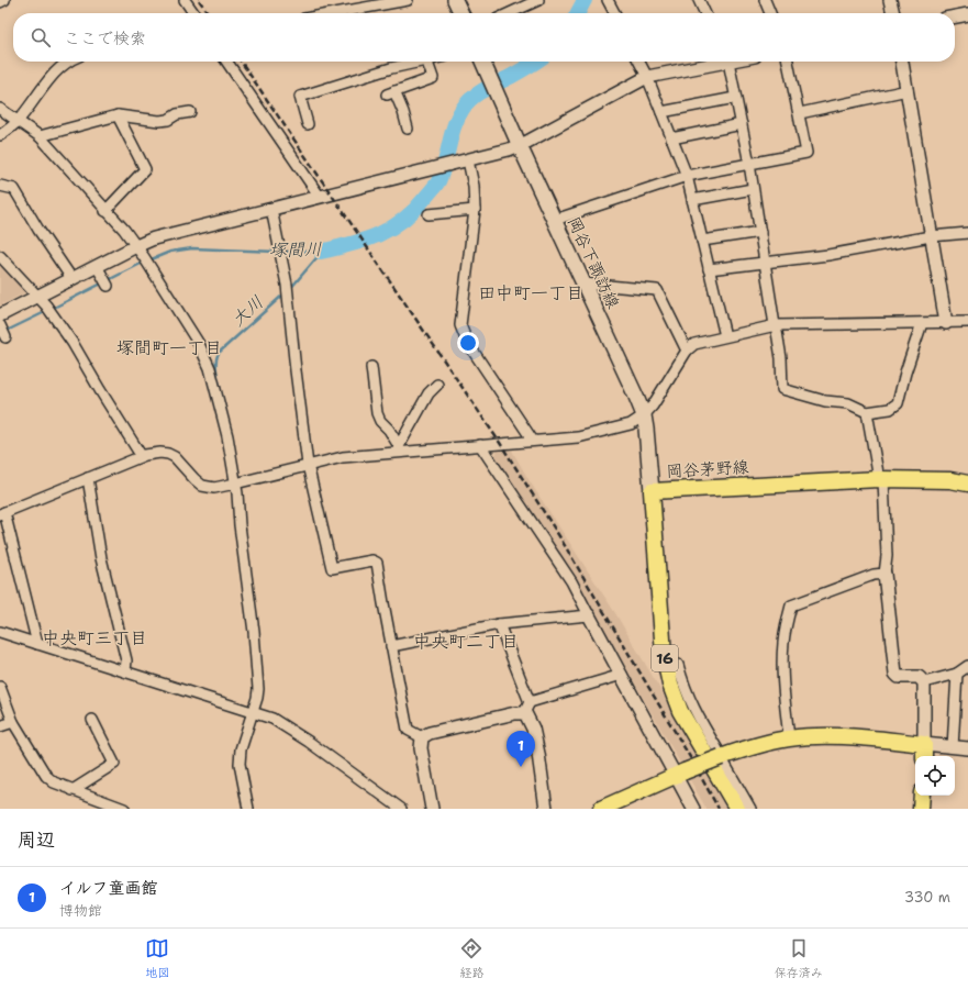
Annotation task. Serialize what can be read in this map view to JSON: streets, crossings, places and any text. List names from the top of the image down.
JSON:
{
  "streets": {
    "main road": ["岡谷下諏訪線", "岡谷茅野線", "16"]
  },
  "crossings": [
    ["岡谷下諏訪線", "岡谷茅野線"]
  ],
  "districts": [
    "田中町一丁目",
    "塚間町一丁目",
    "中央町三丁目",
    "中央町二丁目"
  ],
  "water": ["塚間川", "大川"],
  "page": {
    "search": "ここで検索",
    "pins": "1",
    "heading": "周辺",
    "list": [
      {
        "mark": "1",
        "name": "イルフ童画館",
        "note": "博物館",
        "value": "330 m"
      }
    ],
    "nav": ["地図", "経路", "保存済み"]
  }
}
